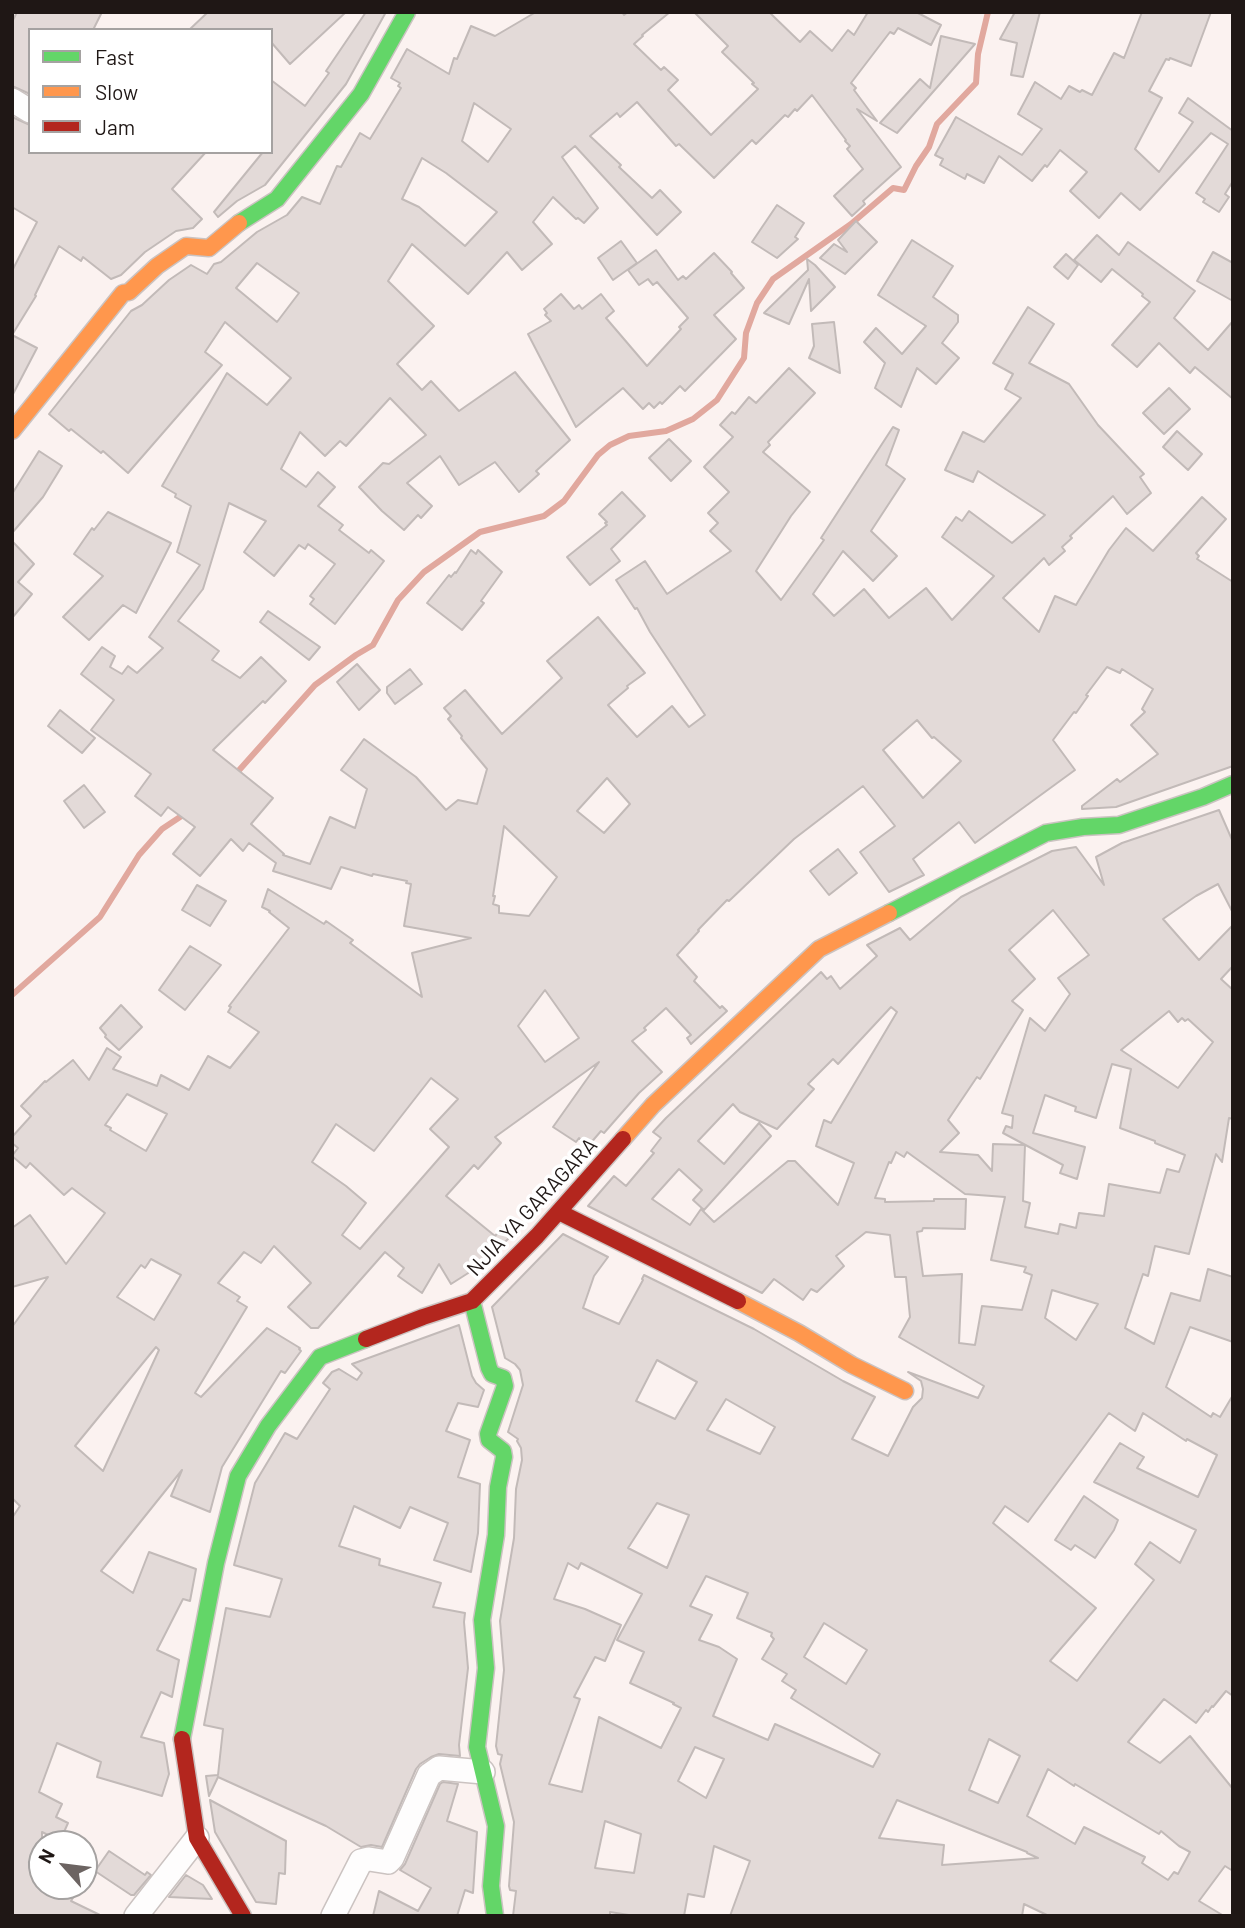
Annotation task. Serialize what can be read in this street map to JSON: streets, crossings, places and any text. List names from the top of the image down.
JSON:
{
  "streets": {
    "street": ["NJIA YA GARAGARA"]
  },
  "legend": ["Fast", "Slow", "Jam"],
  "north": "top left"
}
